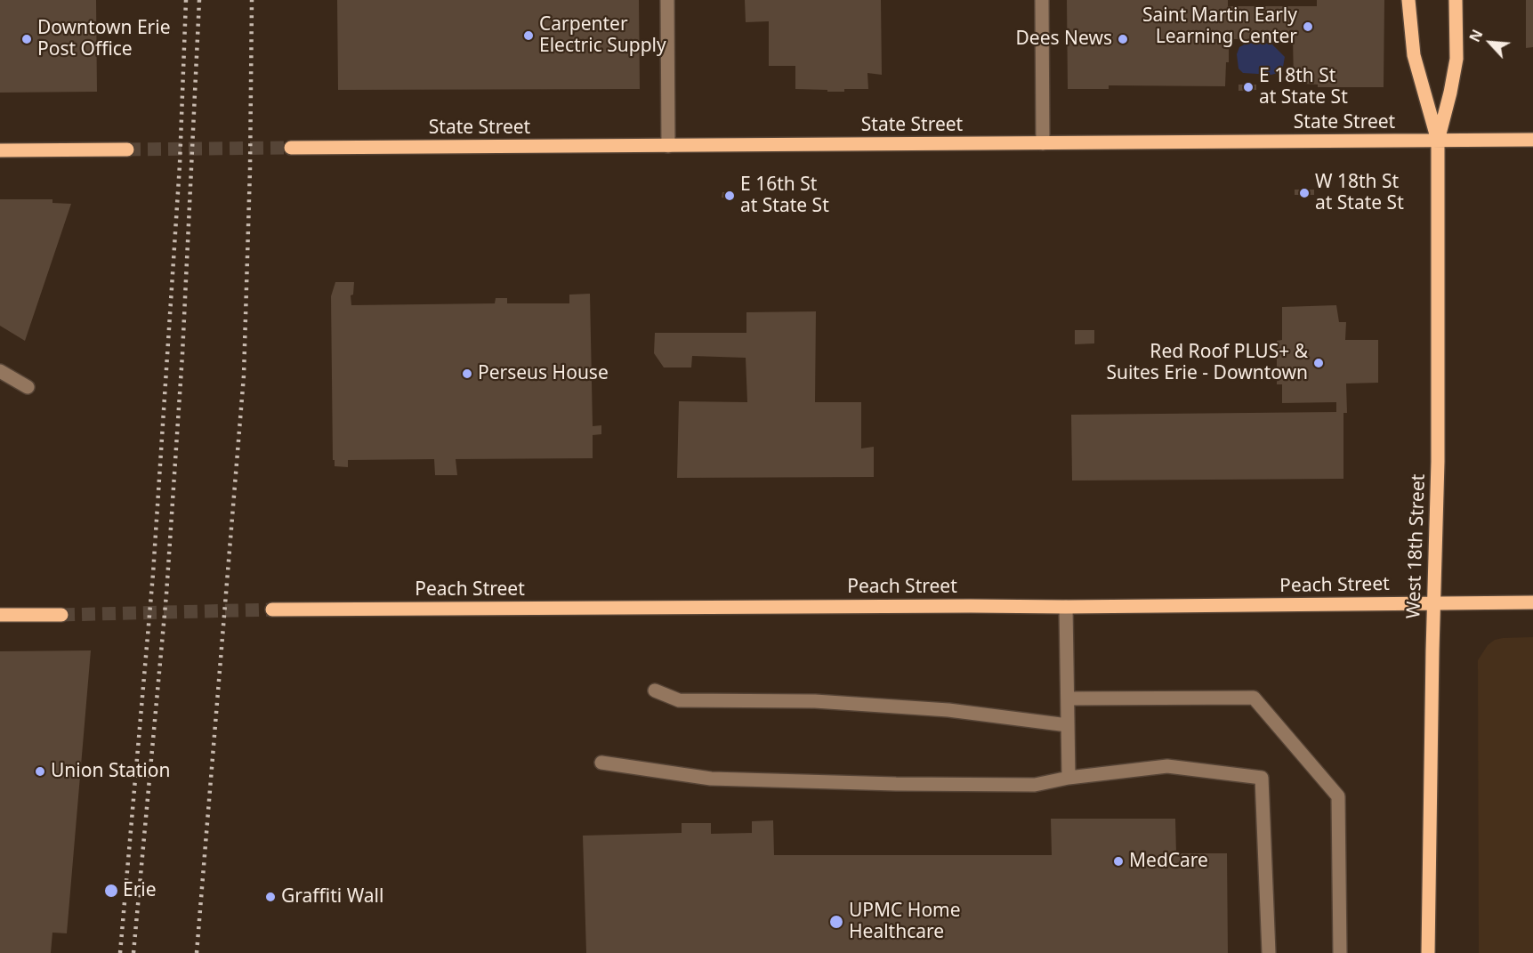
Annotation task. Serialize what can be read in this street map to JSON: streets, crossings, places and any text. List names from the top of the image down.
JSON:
{
  "streets": {
    "main road": ["State Street", "West 18th Street", "Peach Street"]
  },
  "crossings": [
    ["State Street", "West 18th Street"],
    ["West 18th Street", "Peach Street"]
  ],
  "places": [
    "Saint Martin Early Learning Center",
    "Carpenter Electric Supply",
    "Downtown Erie Post Office",
    "Dees News",
    "E 18th St at State St",
    "W 18th St at State St",
    "E 16th St at State St",
    "Red Roof PLUS+ & Suites Erie - Downtown",
    "Perseus House",
    "Union Station",
    "MedCare",
    "Erie",
    "Graffiti Wall",
    "UPMC Home Healthcare"
  ],
  "north": "top left"
}
